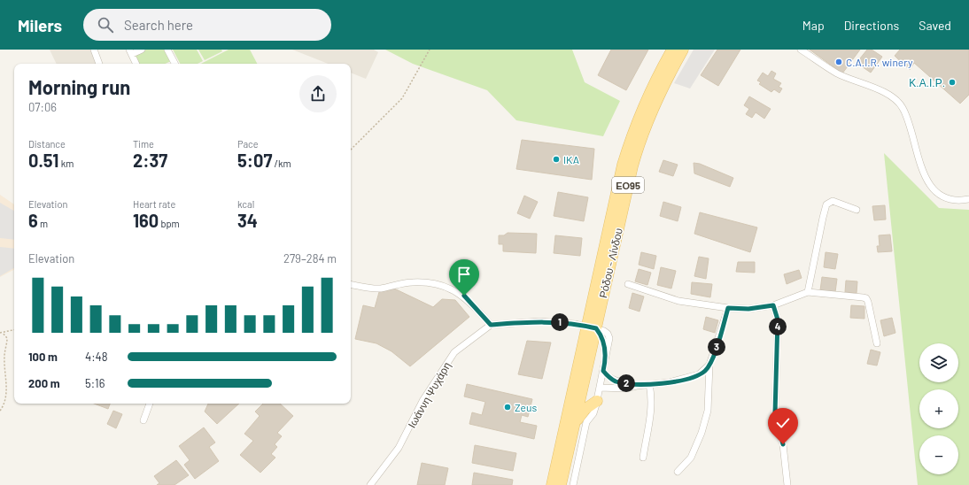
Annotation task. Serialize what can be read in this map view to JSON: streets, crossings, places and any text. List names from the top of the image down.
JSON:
{
  "streets": {
    "main road": ["ΕΟ95", "Ρόδου - Λίνδου"],
    "street": ["Ιωάννη Ψυχάρη"]
  },
  "places": [
    "C.A.I.R. winery",
    "Κ.Α.Ι.Ρ.",
    "IKA",
    "Zeus"
  ],
  "page": {
    "header": "Milers",
    "search": "Search here",
    "nav": ["Map", "Directions", "Saved"],
    "heading": ["Morning run", "07:06"],
    "stats": [
      ["Distance", "0.51 km"],
      ["Time", "2:37"],
      ["Pace", "5:07 /km"],
      ["Elevation", "6 m"],
      ["Heart rate", "160 bpm"],
      ["kcal", "34"]
    ],
    "chart": ["Elevation", "279–284 m"],
    "pins": [
      "1",
      "4",
      "3",
      "2"
    ],
    "map_buttons": ["+", "−"],
    "list": [
      {
        "name": "100 m",
        "note": "4:48"
      },
      {
        "name": "200 m",
        "note": "5:16"
      }
    ]
  }
}
